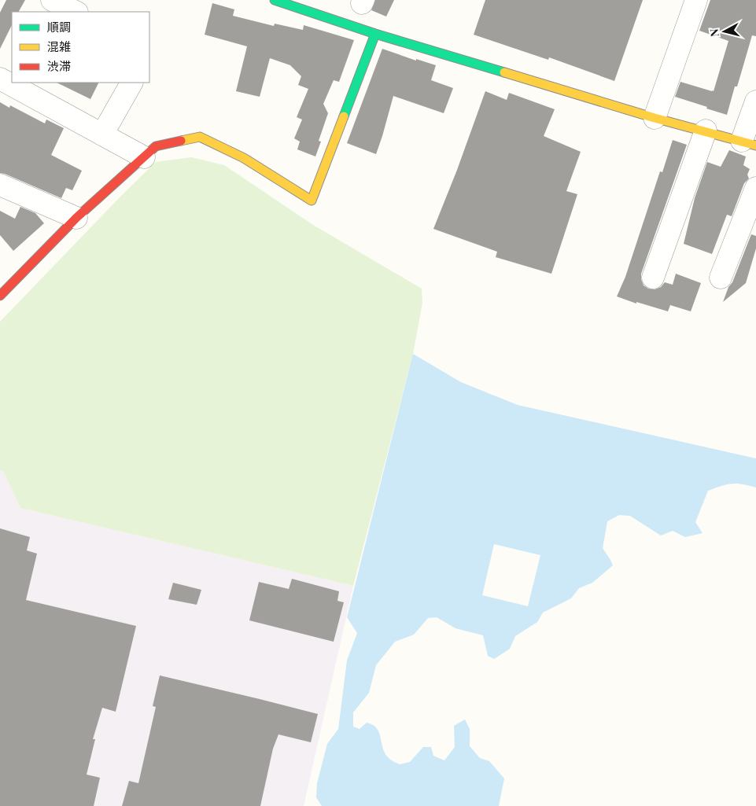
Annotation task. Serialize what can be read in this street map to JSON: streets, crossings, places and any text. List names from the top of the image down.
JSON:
{
  "legend": ["順調", "混雑", "渋滞"],
  "north": "left"
}
